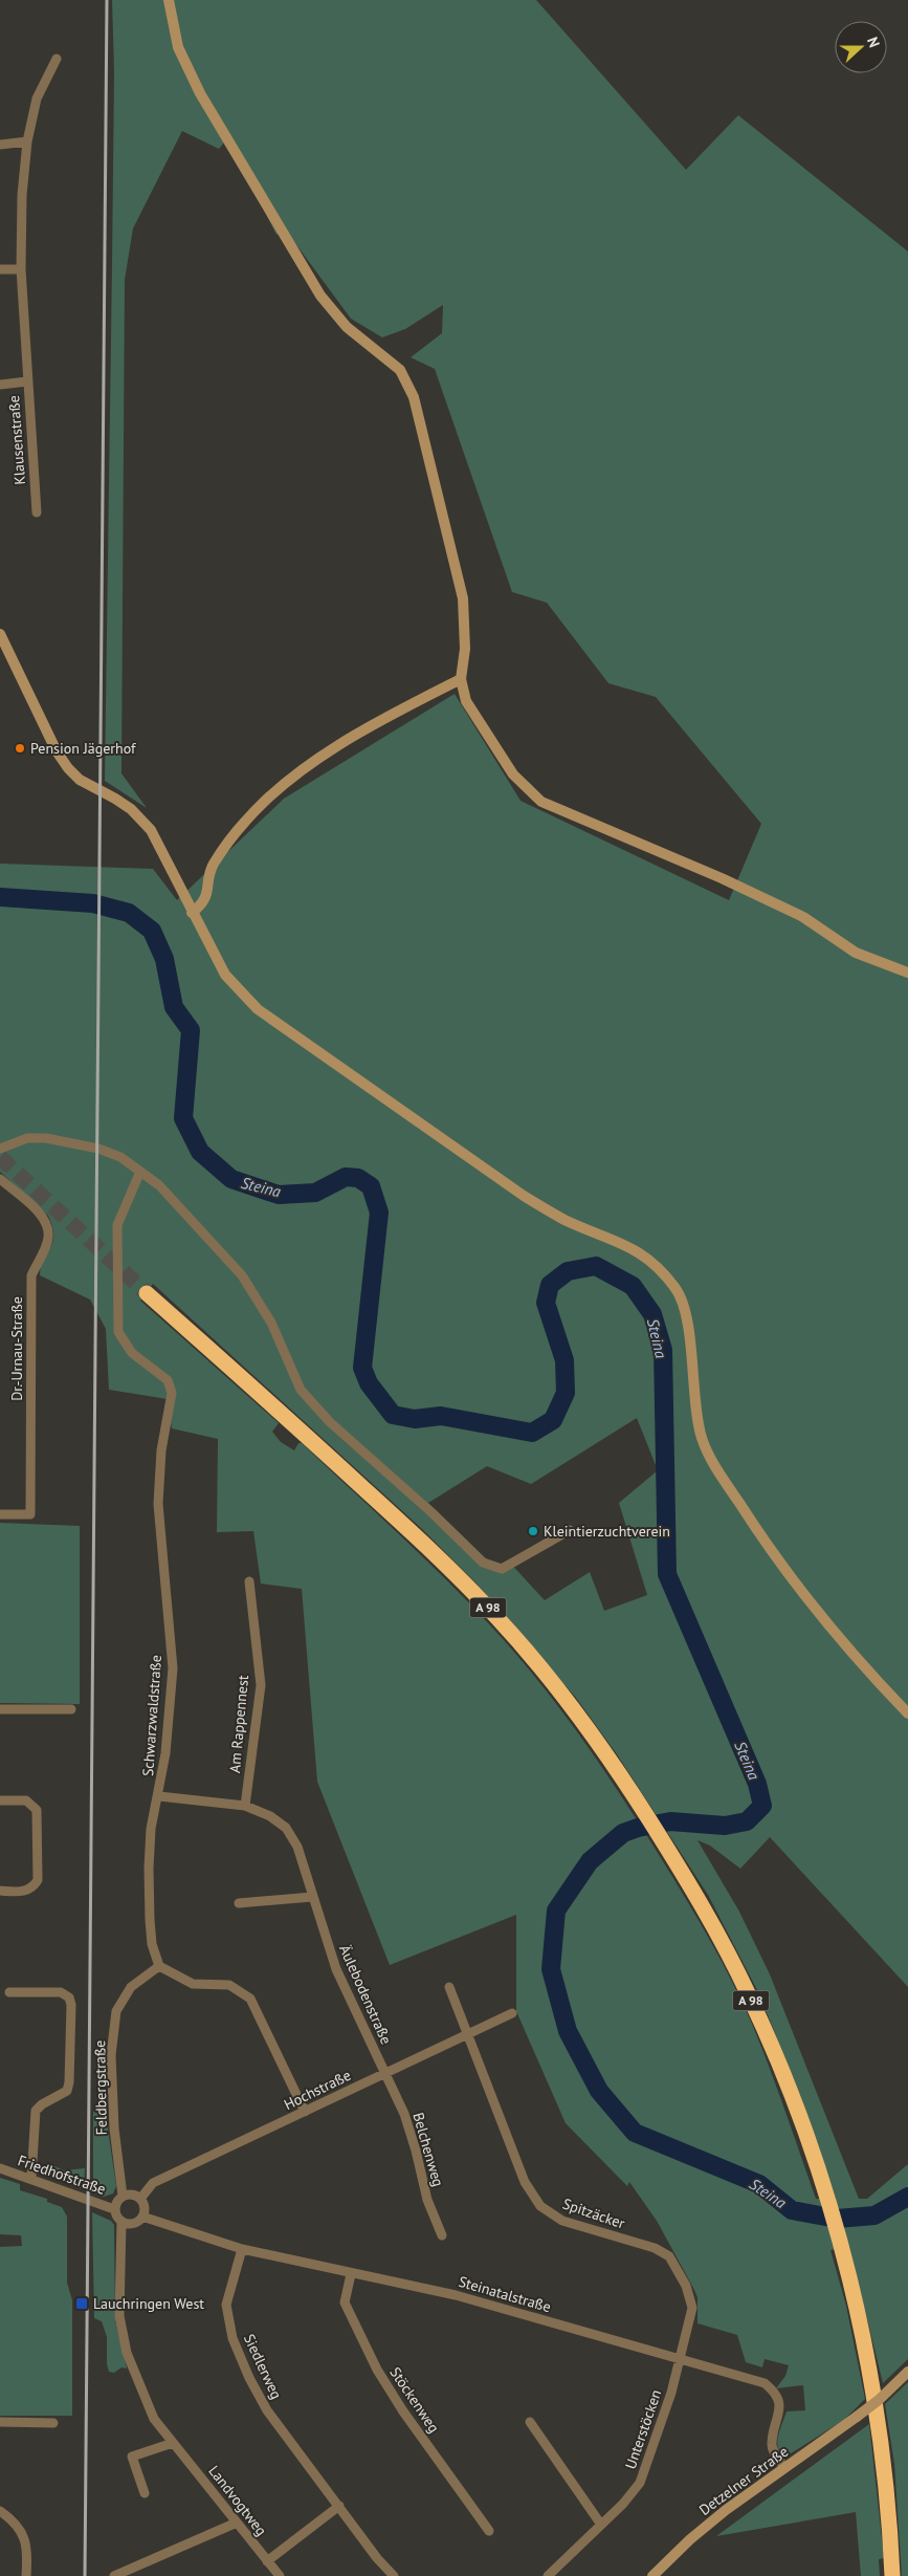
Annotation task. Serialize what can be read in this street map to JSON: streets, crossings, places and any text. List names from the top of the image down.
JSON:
{
  "streets": {
    "highway": ["A 98"],
    "street": [
      "Klausenstraße",
      "Dr.-Urnau-Straße",
      "Schwarzwaldstraße",
      "Am Rappennest",
      "Äulebodenstraße",
      "Feldbergstraße",
      "Hochstraße",
      "Belchenweg",
      "Friedhofstraße",
      "Spitzäcker",
      "Steinatalstraße",
      "Siedlerweg",
      "Stöckenweg",
      "Unterstöcken",
      "Detzelner Straße",
      "Landvogtweg"
    ]
  },
  "crossings": [
    ["Schwarzwaldstraße", "Äulebodenstraße"],
    ["Schwarzwaldstraße", "Feldbergstraße"],
    ["Am Rappennest", "Äulebodenstraße"],
    ["Äulebodenstraße", "Hochstraße"],
    ["Äulebodenstraße", "Belchenweg"],
    ["Feldbergstraße", "Hochstraße"],
    ["Feldbergstraße", "Friedhofstraße"],
    ["Feldbergstraße", "Steinatalstraße"],
    ["Feldbergstraße", "Landvogtweg"],
    ["Hochstraße", "Belchenweg"],
    ["Hochstraße", "Friedhofstraße"],
    ["Hochstraße", "Spitzäcker"],
    ["Hochstraße", "Steinatalstraße"],
    ["Hochstraße", "Landvogtweg"],
    ["Friedhofstraße", "Steinatalstraße"],
    ["Friedhofstraße", "Landvogtweg"],
    ["Spitzäcker", "Steinatalstraße"],
    ["Spitzäcker", "Unterstöcken"],
    ["Steinatalstraße", "Siedlerweg"],
    ["Steinatalstraße", "Stöckenweg"],
    ["Steinatalstraße", "Unterstöcken"],
    ["Steinatalstraße", "Detzelner Straße"],
    ["Steinatalstraße", "Landvogtweg"]
  ],
  "water": ["Steina"],
  "places": {
    "other": ["Pension Jägerhof", "Kleintierzuchtverein"],
    "transit": ["Lauchringen West"]
  },
  "north": "right"
}
